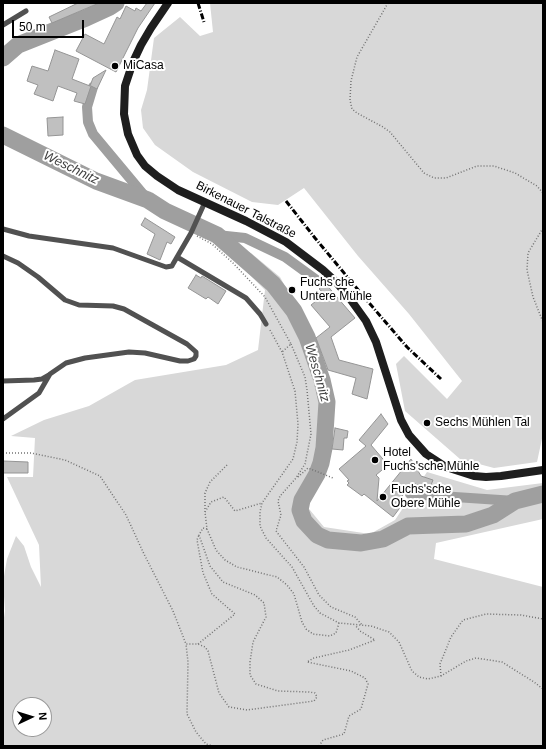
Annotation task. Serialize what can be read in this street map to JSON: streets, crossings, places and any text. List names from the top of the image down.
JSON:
{
  "streets": {
    "main road": ["Birkenauer Talstraße"]
  },
  "water": ["Weschnitz"],
  "places": [
    "MiCasa",
    "Fuchs'che Untere Mühle",
    "Sechs Mühlen Tal",
    "Hotel Fuchs'sche Mühle",
    "Fuchs'sche Obere Mühle"
  ],
  "scale_bar": "50 m",
  "north": "right"
}
